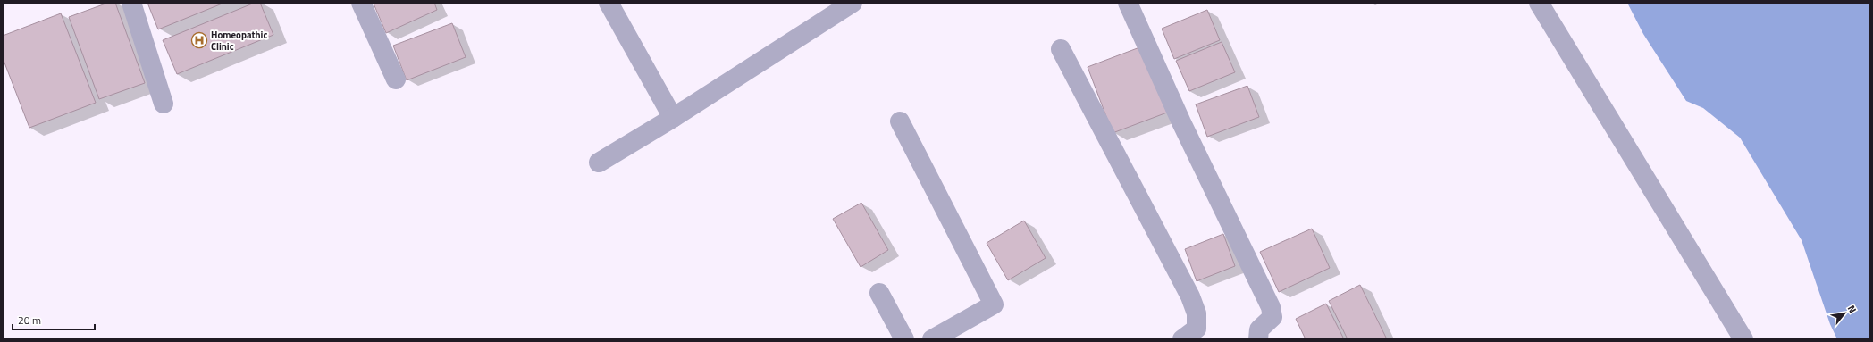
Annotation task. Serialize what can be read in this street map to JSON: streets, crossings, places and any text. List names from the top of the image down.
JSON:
{
  "places": {
    "hospital": ["Homeopathic Clinic"]
  },
  "scale_bar": "20 m",
  "north": "top right"
}
